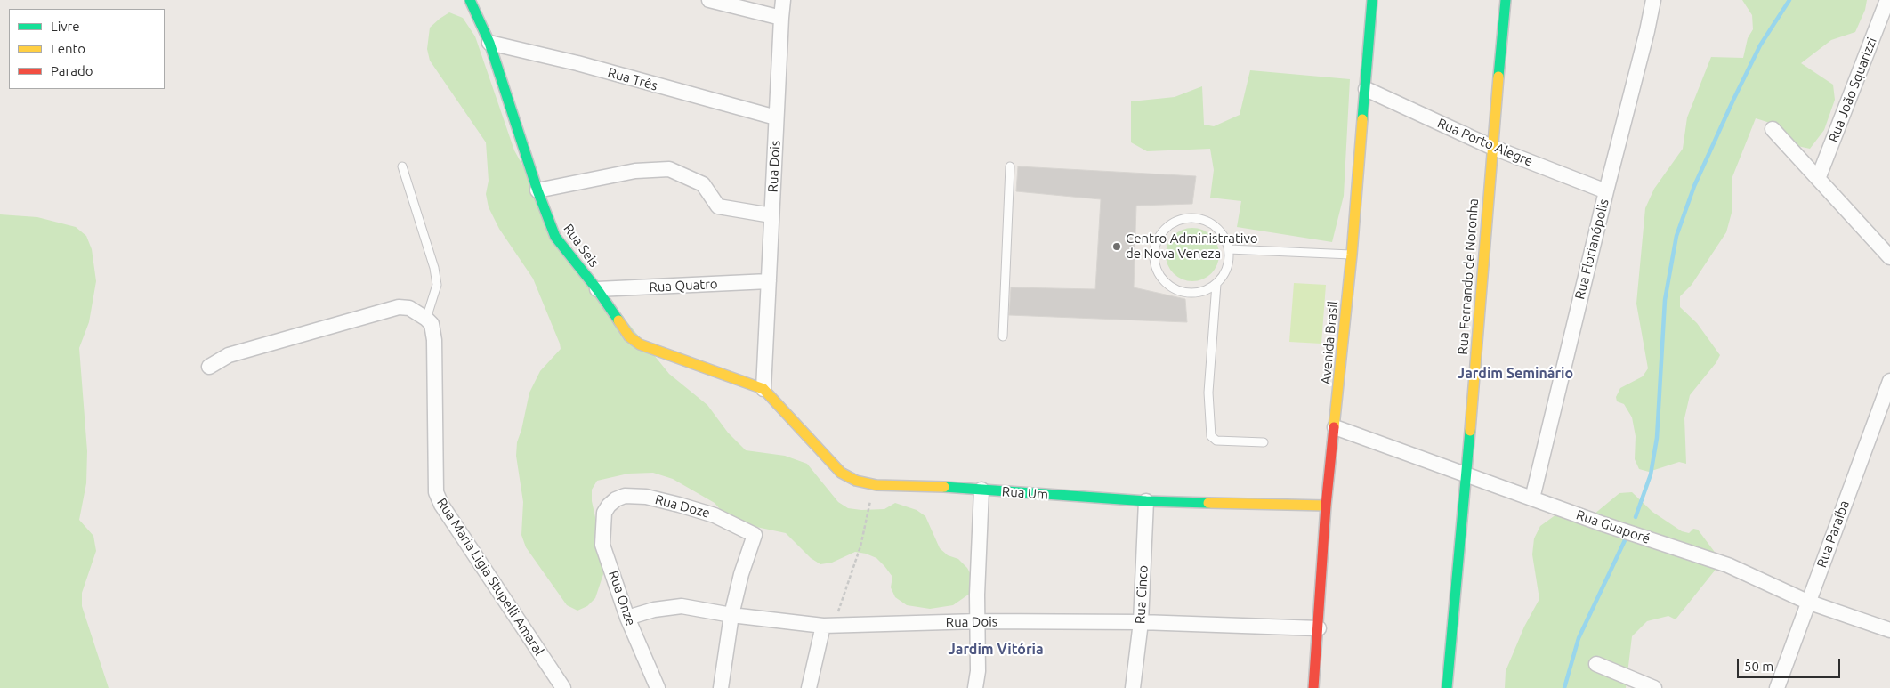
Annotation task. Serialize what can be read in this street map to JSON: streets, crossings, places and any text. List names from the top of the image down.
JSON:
{
  "streets": {
    "street": [
      "Rua Três",
      "Rua João Squarizzi",
      "Rua Porto Alegre",
      "Rua Dois",
      "Rua Seis",
      "Rua Florianópolis",
      "Rua Fernando de Noronha",
      "Rua Quatro",
      "Avenida Brasil",
      "Rua Um",
      "Rua Doze",
      "Rua Guaporé",
      "Rua Paraíba",
      "Rua Maria Ligia Stupelli Amaral",
      "Rua Cinco",
      "Rua Onze"
    ]
  },
  "crossings": [
    ["Rua Três", "Rua Dois"],
    ["Rua Três", "Rua Seis"],
    ["Rua Porto Alegre", "Rua Florianópolis"],
    ["Rua Porto Alegre", "Rua Fernando de Noronha"],
    ["Rua Porto Alegre", "Avenida Brasil"],
    ["Rua Dois", "Rua Seis"],
    ["Rua Dois", "Rua Quatro"],
    ["Rua Dois", "Avenida Brasil"],
    ["Rua Dois", "Rua Um"],
    ["Rua Dois", "Rua Doze"],
    ["Rua Dois", "Rua Cinco"],
    ["Rua Dois", "Rua Onze"],
    ["Rua Seis", "Rua Quatro"],
    ["Rua Seis", "Rua Um"],
    ["Rua Florianópolis", "Rua Guaporé"],
    ["Rua Fernando de Noronha", "Rua Guaporé"],
    ["Avenida Brasil", "Rua Um"],
    ["Avenida Brasil", "Rua Guaporé"],
    ["Rua Um", "Rua Cinco"],
    ["Rua Doze", "Rua Onze"],
    ["Rua Guaporé", "Rua Paraíba"]
  ],
  "districts": ["Jardim Seminário", "Jardim Vitória"],
  "places": ["Centro Administrativo de Nova Veneza"],
  "legend": ["Livre", "Lento", "Parado"],
  "scale_bar": "50 m"
}
